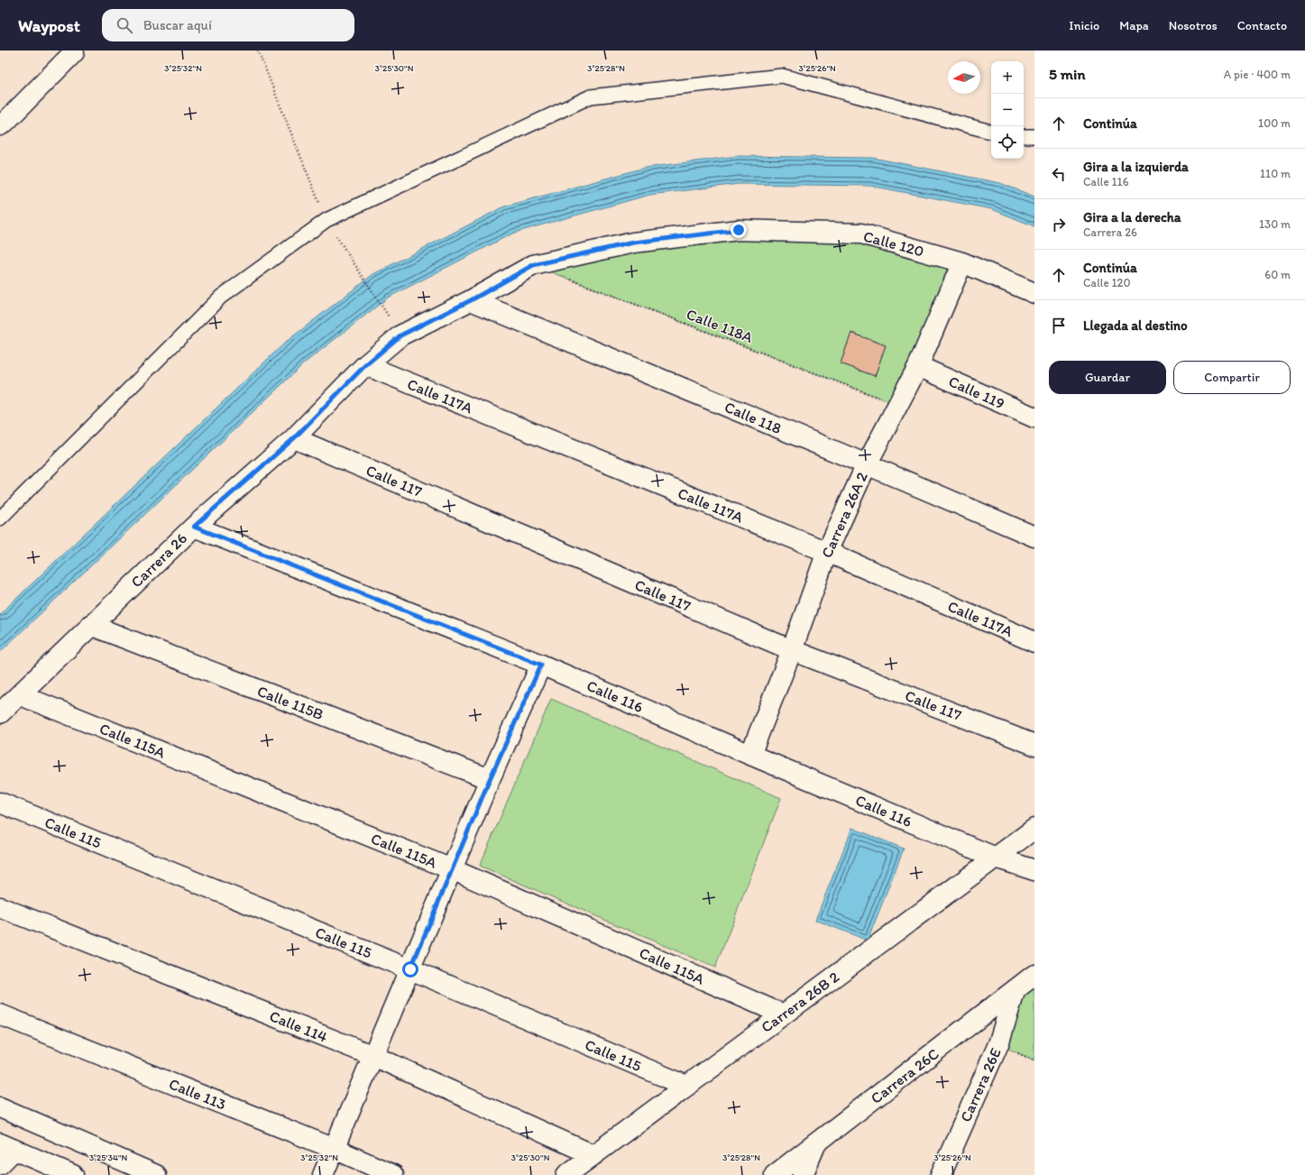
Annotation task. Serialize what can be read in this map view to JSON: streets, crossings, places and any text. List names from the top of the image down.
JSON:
{
  "streets": {
    "street": [
      "Calle 120",
      "Calle 119",
      "Calle 117A",
      "Calle 118",
      "Calle 117",
      "Carrera 26A 2",
      "Carrera 26",
      "Calle 116",
      "Calle 115B",
      "Calle 115A",
      "Calle 115",
      "Carrera 26B 2",
      "Calle 114",
      "Carrera 26C",
      "Carrera 26E",
      "Calle 113"
    ],
    "path": ["Calle 118A"]
  },
  "crossings": [
    ["Calle 120", "Carrera 26A 2"],
    ["Calle 120", "Carrera 26"],
    ["Calle 118A", "Carrera 26A 2"],
    ["Calle 119", "Carrera 26A 2"],
    ["Calle 117A", "Carrera 26A 2"],
    ["Calle 117A", "Carrera 26"],
    ["Calle 118", "Carrera 26A 2"],
    ["Calle 118", "Carrera 26"],
    ["Calle 117", "Carrera 26A 2"],
    ["Calle 117", "Carrera 26"],
    ["Carrera 26A 2", "Calle 116"],
    ["Carrera 26", "Calle 116"],
    ["Carrera 26", "Calle 115B"],
    ["Carrera 26", "Calle 115A"],
    ["Calle 116", "Carrera 26B 2"],
    ["Calle 115A", "Carrera 26B 2"],
    ["Calle 115", "Carrera 26B 2"],
    ["Carrera 26B 2", "Calle 114"],
    ["Carrera 26C", "Carrera 26E"]
  ],
  "north": "left",
  "page": {
    "header": "Waypost",
    "search": "Buscar aquí",
    "nav": [
      "Inicio",
      "Mapa",
      "Nosotros",
      "Contacto"
    ],
    "heading": ["5 min", "A pie · 400 m"],
    "map_buttons": ["+", "−"],
    "list": [
      ["Continúa", "100 m"],
      ["Gira a la izquierda", "Calle 116", "110 m"],
      ["Gira a la derecha", "Carrera 26", "130 m"],
      ["Continúa", "Calle 120", "60 m"],
      "Llegada al destino"
    ],
    "buttons": ["Guardar", "Compartir"]
  },
  "coordinates": [
    "3°25'32\"N",
    "3°25'30\"N",
    "3°25'28\"N",
    "3°25'26\"N",
    "3°25'34\"N"
  ]
}
